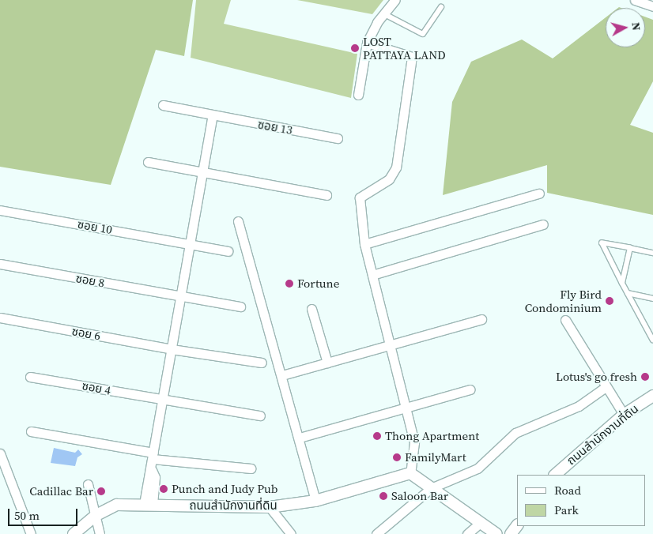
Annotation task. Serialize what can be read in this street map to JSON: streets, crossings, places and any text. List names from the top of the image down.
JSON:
{
  "streets": {
    "street": [
      "ซอย 13",
      "ซอย 10",
      "ซอย 8",
      "ซอย 6",
      "ซอย 4",
      "ถนนสำนักงานที่ดิน"
    ]
  },
  "places": [
    "LOST PATTAYA LAND",
    "Fortune",
    "Fly Bird Condominium",
    "Lotus's go fresh",
    "Thong Apartment",
    "FamilyMart",
    "Punch and Judy Pub",
    "Cadillac Bar",
    "Saloon Bar"
  ],
  "legend": ["Road", "Park"],
  "scale_bar": "50 m",
  "north": "right"
}
